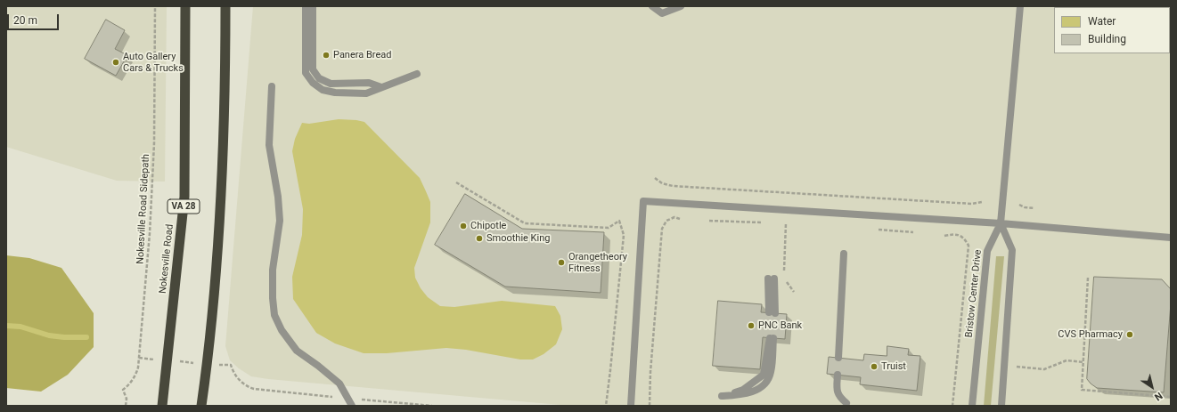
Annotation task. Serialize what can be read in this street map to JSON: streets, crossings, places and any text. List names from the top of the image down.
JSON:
{
  "streets": {
    "highway": ["VA 28", "Nokesville Road"],
    "lane": ["Bristow Center Drive"],
    "path": ["Nokesville Road Sidepath"]
  },
  "places": [
    "Panera Bread",
    "Auto Gallery Cars & Trucks",
    "Chipotle",
    "Smoothie King",
    "Orangetheory Fitness",
    "PNC Bank",
    "CVS Pharmacy",
    "Truist"
  ],
  "legend": ["Water", "Building"],
  "scale_bar": "20 m",
  "north": "bottom right"
}
